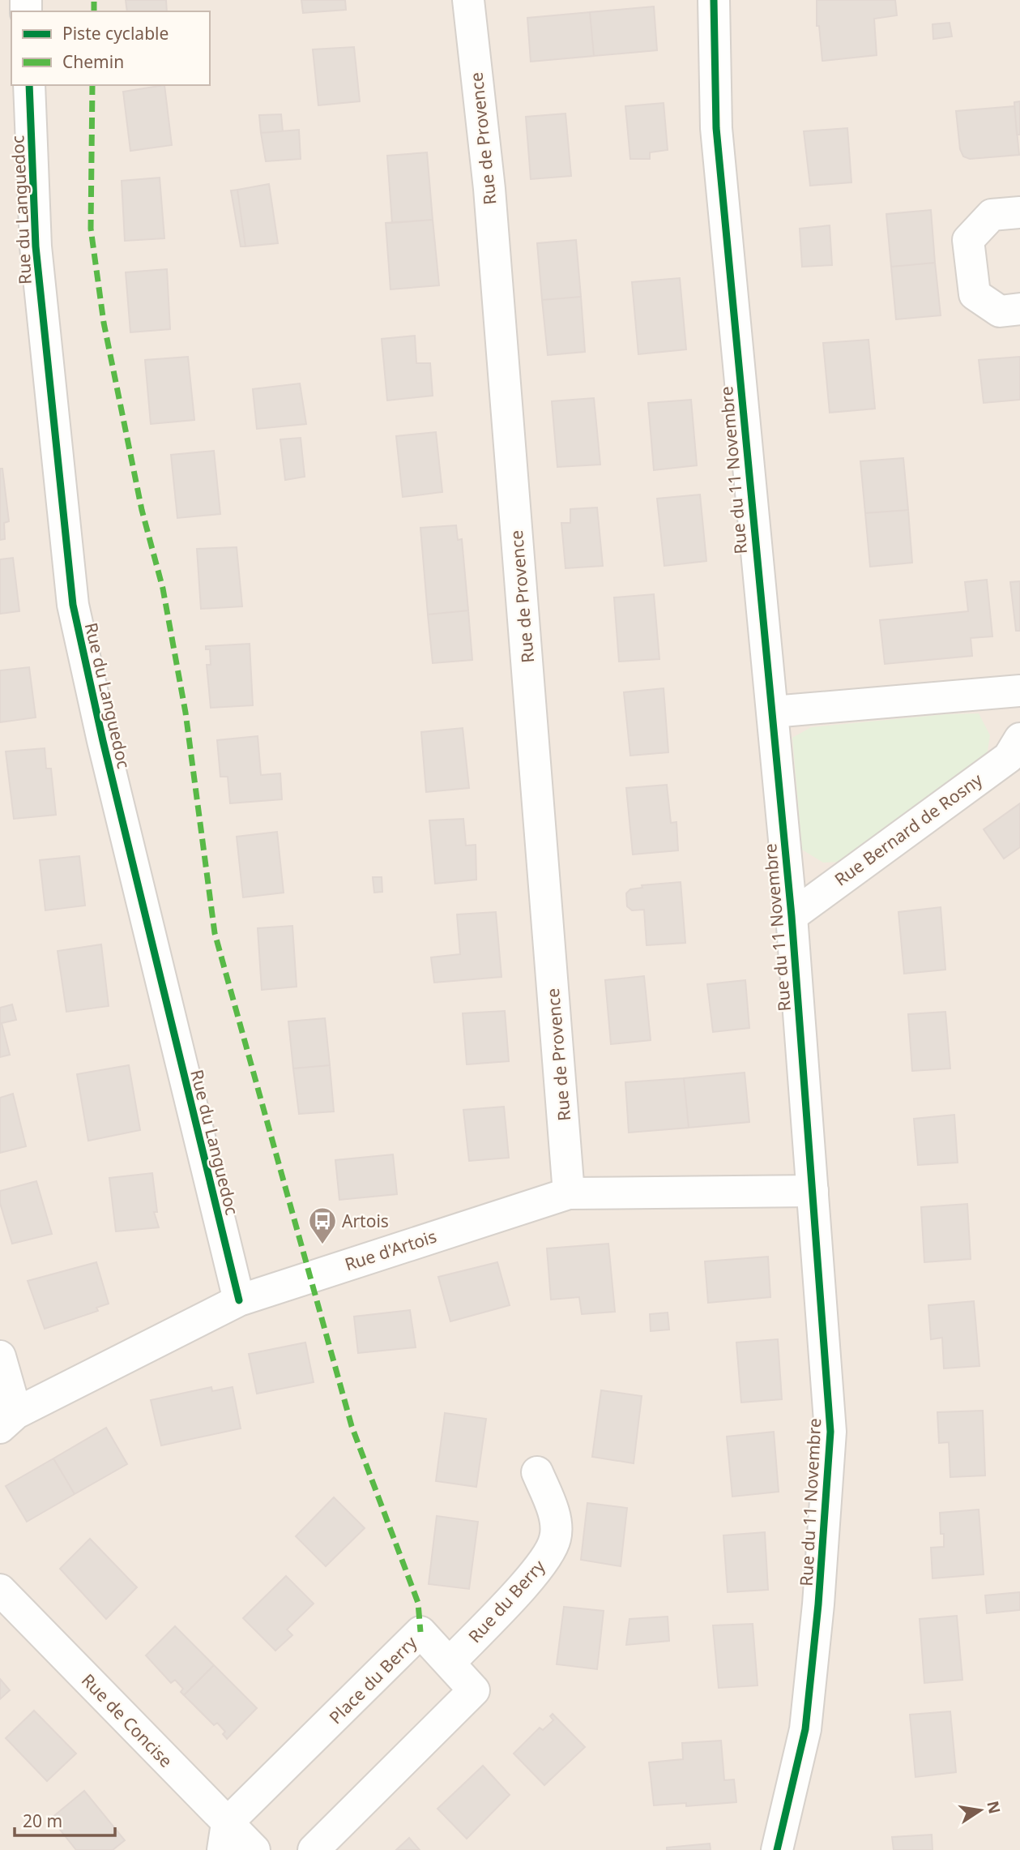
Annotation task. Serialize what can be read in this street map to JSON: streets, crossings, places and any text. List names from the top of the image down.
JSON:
{
  "streets": {
    "street": [
      "Rue de Provence",
      "Rue du Languedoc",
      "Rue du 11 Novembre",
      "Rue Bernard de Rosny",
      "Rue d'Artois",
      "Rue du Berry",
      "Place du Berry",
      "Rue de Concise"
    ]
  },
  "crossings": [
    ["Rue de Provence", "Rue d'Artois"],
    ["Rue du Languedoc", "Rue d'Artois"],
    ["Rue du 11 Novembre", "Rue Bernard de Rosny"],
    ["Rue du 11 Novembre", "Rue d'Artois"],
    ["Rue du Berry", "Place du Berry"],
    ["Place du Berry", "Rue de Concise"]
  ],
  "places": {
    "bus stop": ["Artois"]
  },
  "legend": ["Piste cyclable", "Chemin"],
  "scale_bar": "20 m",
  "north": "right"
}
